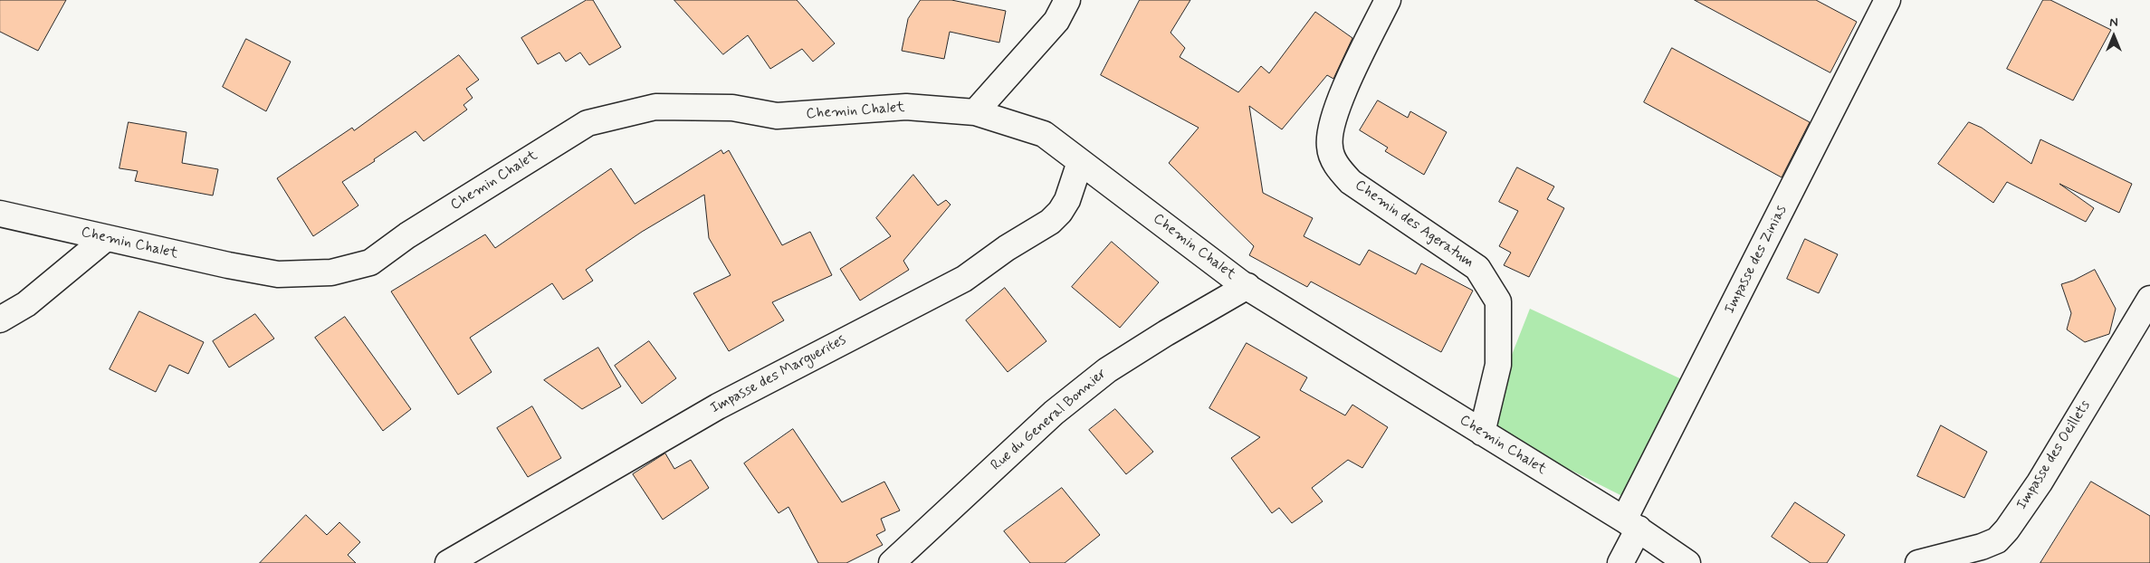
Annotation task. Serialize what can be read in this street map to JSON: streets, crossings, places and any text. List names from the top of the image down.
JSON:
{
  "streets": {
    "street": [
      "Chemin Chalet",
      "Chemin des Ageratum",
      "Impasse des Zinias",
      "Impasse des Marguerites",
      "Rue du General Bonnier",
      "Impasse des Oeillets"
    ]
  },
  "crossings": [
    ["Chemin Chalet", "Chemin des Ageratum"],
    ["Chemin Chalet", "Impasse des Zinias"],
    ["Chemin Chalet", "Impasse des Marguerites"],
    ["Chemin Chalet", "Rue du General Bonnier"]
  ],
  "north": "top"
}
